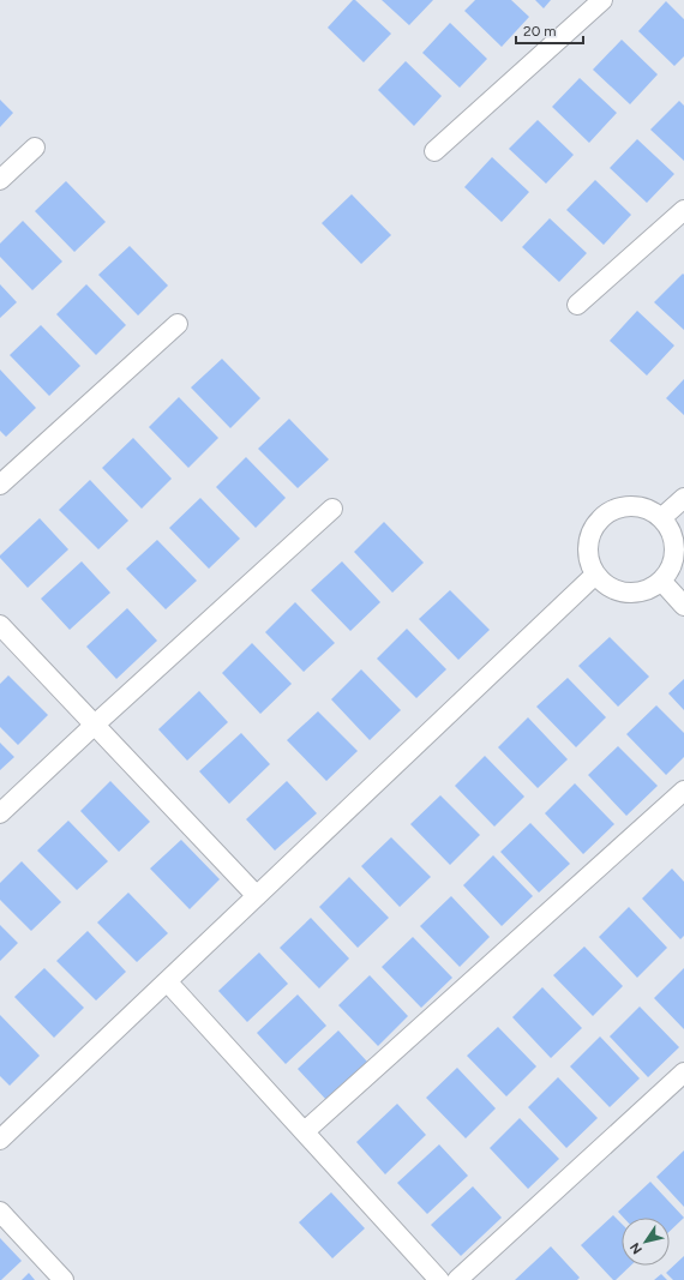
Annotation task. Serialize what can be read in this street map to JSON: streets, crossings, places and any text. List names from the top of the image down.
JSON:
{
  "scale_bar": "20 m",
  "north": "bottom left"
}
